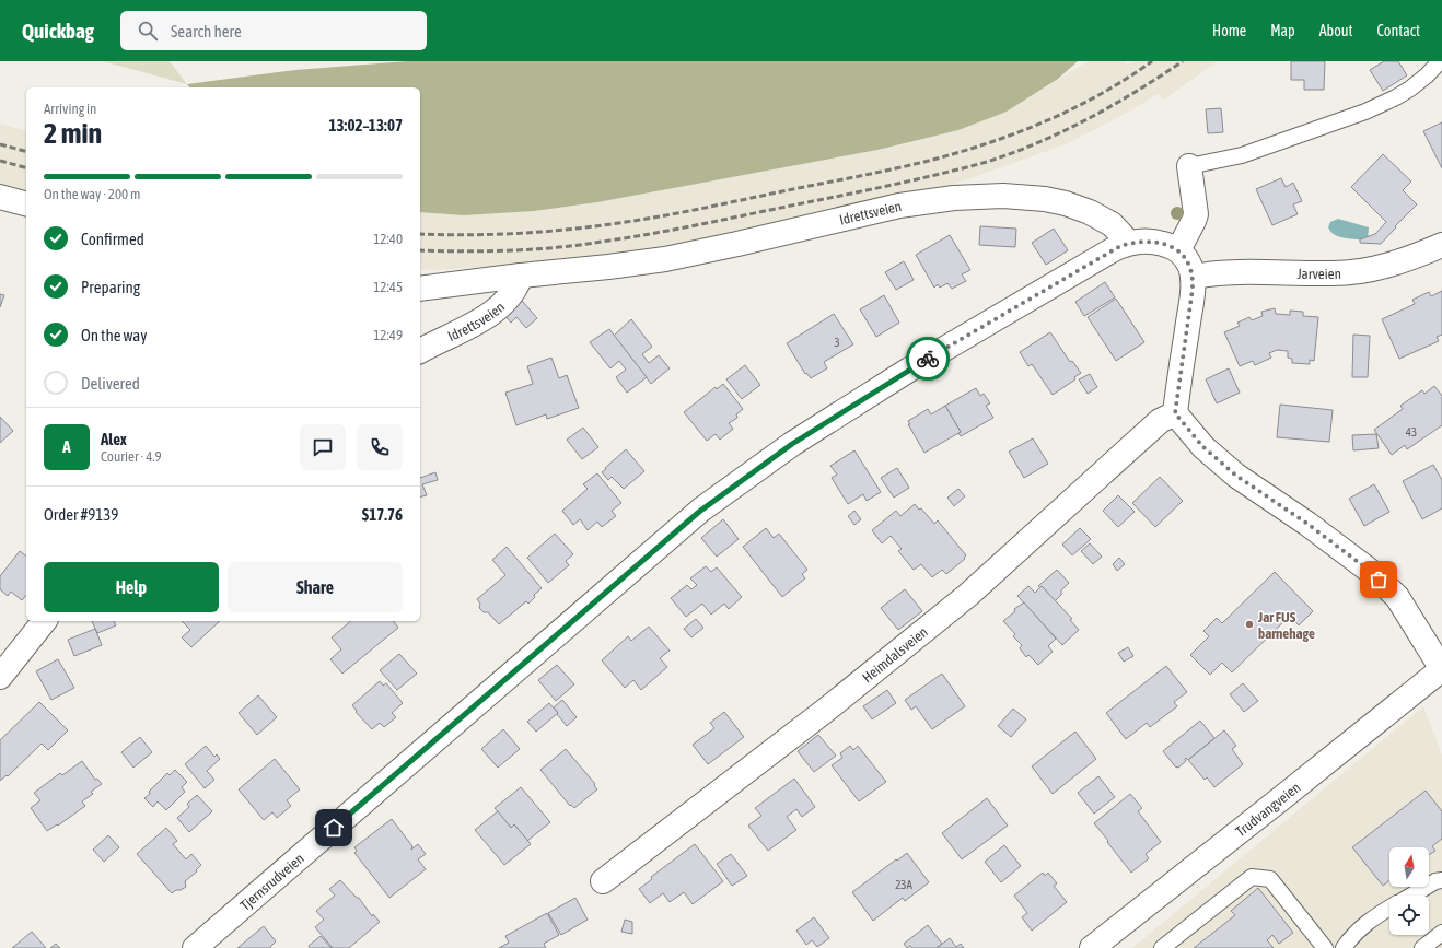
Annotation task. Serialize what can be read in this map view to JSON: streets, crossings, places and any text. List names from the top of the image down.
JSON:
{
  "streets": {
    "street": [
      "Idrettsveien",
      "Jarveien",
      "Heimdalsveien",
      "Trudvangveien",
      "Tjernsrudveien"
    ]
  },
  "crossings": [
    ["Idrettsveien", "Tjernsrudveien"]
  ],
  "places": ["Jar FUS barnehage"],
  "house_numbers": ["3", "43", "23A"],
  "north": "top",
  "page": {
    "header": "Quickbag",
    "search": "Search here",
    "nav": [
      "Home",
      "Map",
      "About",
      "Contact"
    ],
    "heading": ["2 min", "Arriving in", "13:02–13:07"],
    "panel": [
      "Alex",
      "Courier · 4.9",
      "Order #9139",
      "$17.76"
    ],
    "bar": "On the way · 200 m",
    "list": [
      ["Confirmed", "12:40"],
      ["Preparing", "12:45"],
      ["On the way", "12:49"],
      "Delivered"
    ],
    "round": "A",
    "buttons": ["Help", "Share"]
  }
}
